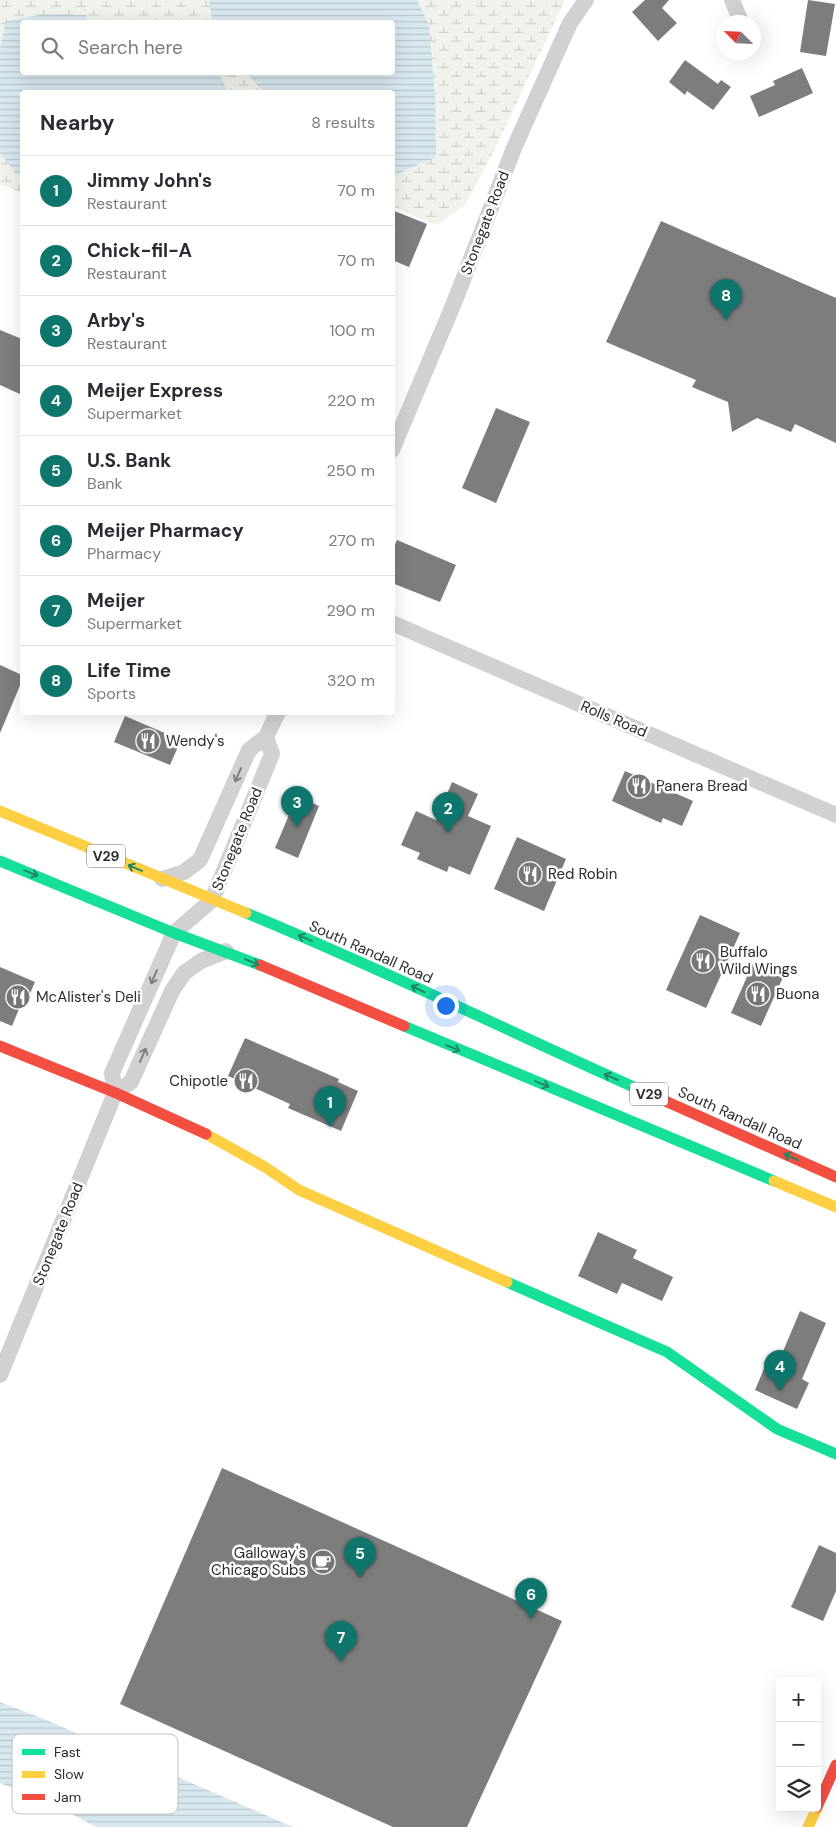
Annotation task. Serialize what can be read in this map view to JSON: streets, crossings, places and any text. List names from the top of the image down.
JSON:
{
  "streets": {
    "main road": ["V29", "South Randall Road"],
    "street": ["Stonegate Road", "Rolls Road"]
  },
  "crossings": [
    ["Stonegate Road", "V29"],
    ["Stonegate Road", "South Randall Road"]
  ],
  "places": {
    "restaurant": [
      "Wendy's",
      "Panera Bread",
      "Red Robin",
      "Buffalo Wild Wings",
      "Buona",
      "McAlister's Deli",
      "Chipotle"
    ],
    "cafe": ["Galloway's Chicago Subs"]
  },
  "legend": ["Fast", "Slow", "Jam"],
  "north": "top left",
  "page": {
    "search": "Search here",
    "heading": ["Nearby", "8 results"],
    "list": [
      {
        "mark": "1",
        "name": "Jimmy John's",
        "note": "Restaurant",
        "value": "70 m"
      },
      {
        "mark": "2",
        "name": "Chick-fil-A",
        "note": "Restaurant",
        "value": "70 m"
      },
      {
        "mark": "3",
        "name": "Arby's",
        "note": "Restaurant",
        "value": "100 m"
      },
      {
        "mark": "4",
        "name": "Meijer Express",
        "note": "Supermarket",
        "value": "220 m"
      },
      {
        "mark": "5",
        "name": "U.S. Bank",
        "note": "Bank",
        "value": "250 m"
      },
      {
        "mark": "6",
        "name": "Meijer Pharmacy",
        "note": "Pharmacy",
        "value": "270 m"
      },
      {
        "mark": "7",
        "name": "Meijer",
        "note": "Supermarket",
        "value": "290 m"
      },
      {
        "mark": "8",
        "name": "Life Time",
        "note": "Sports",
        "value": "320 m"
      }
    ],
    "pins": [
      "8",
      "3",
      "2",
      "1",
      "4",
      "5",
      "6",
      "7"
    ],
    "map_buttons": ["+", "−"]
  }
}
